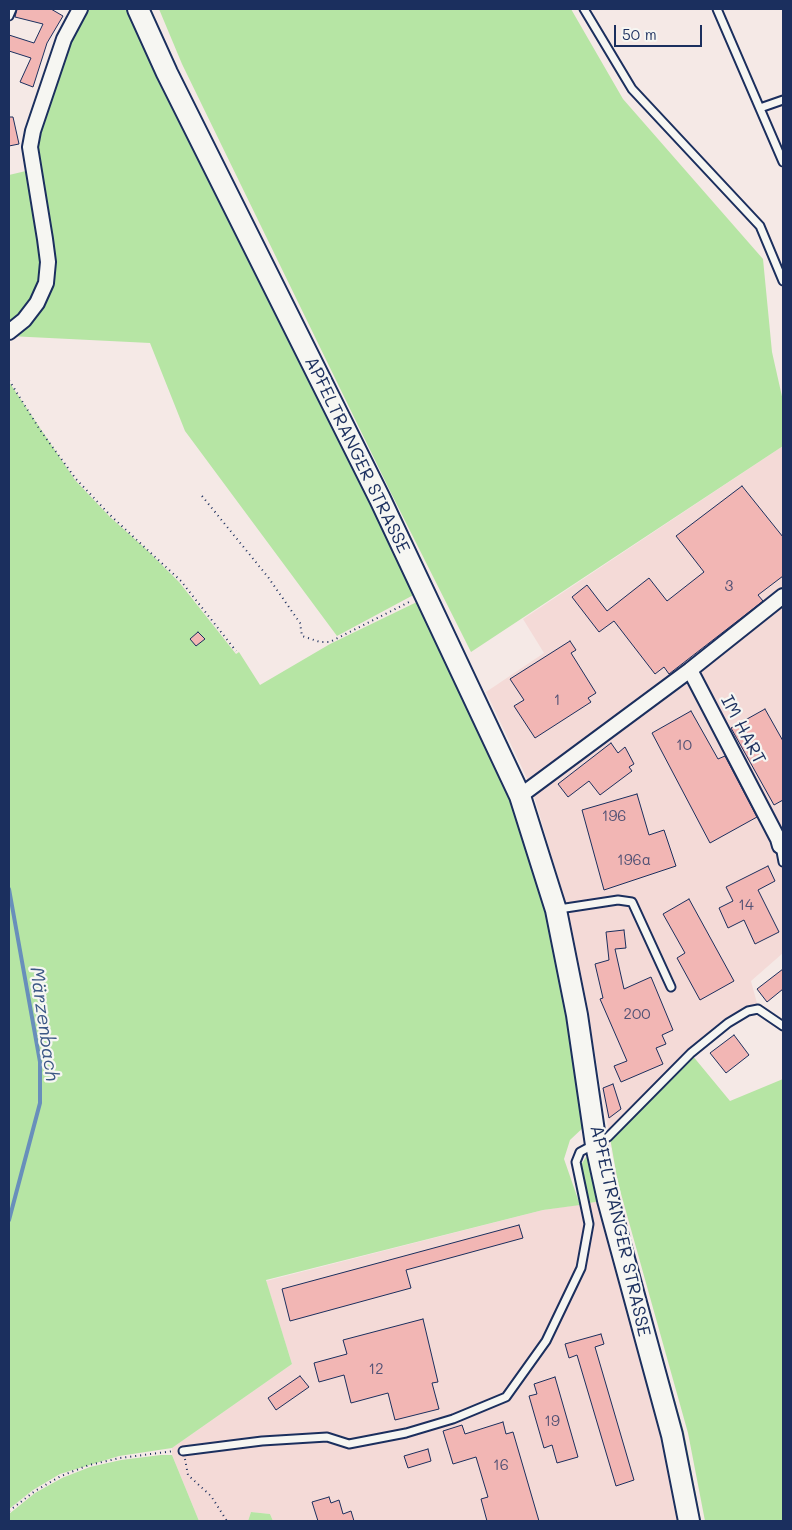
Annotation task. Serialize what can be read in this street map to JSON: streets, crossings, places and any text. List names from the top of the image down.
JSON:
{
  "streets": {
    "street": ["APFELTRANGER STRASSE", "IM HART"]
  },
  "water": ["Märzenbach"],
  "house_numbers": [
    "3",
    "1",
    "10",
    "196",
    "196a",
    "14",
    "200",
    "12",
    "19",
    "16"
  ],
  "scale_bar": "50 m"
}
